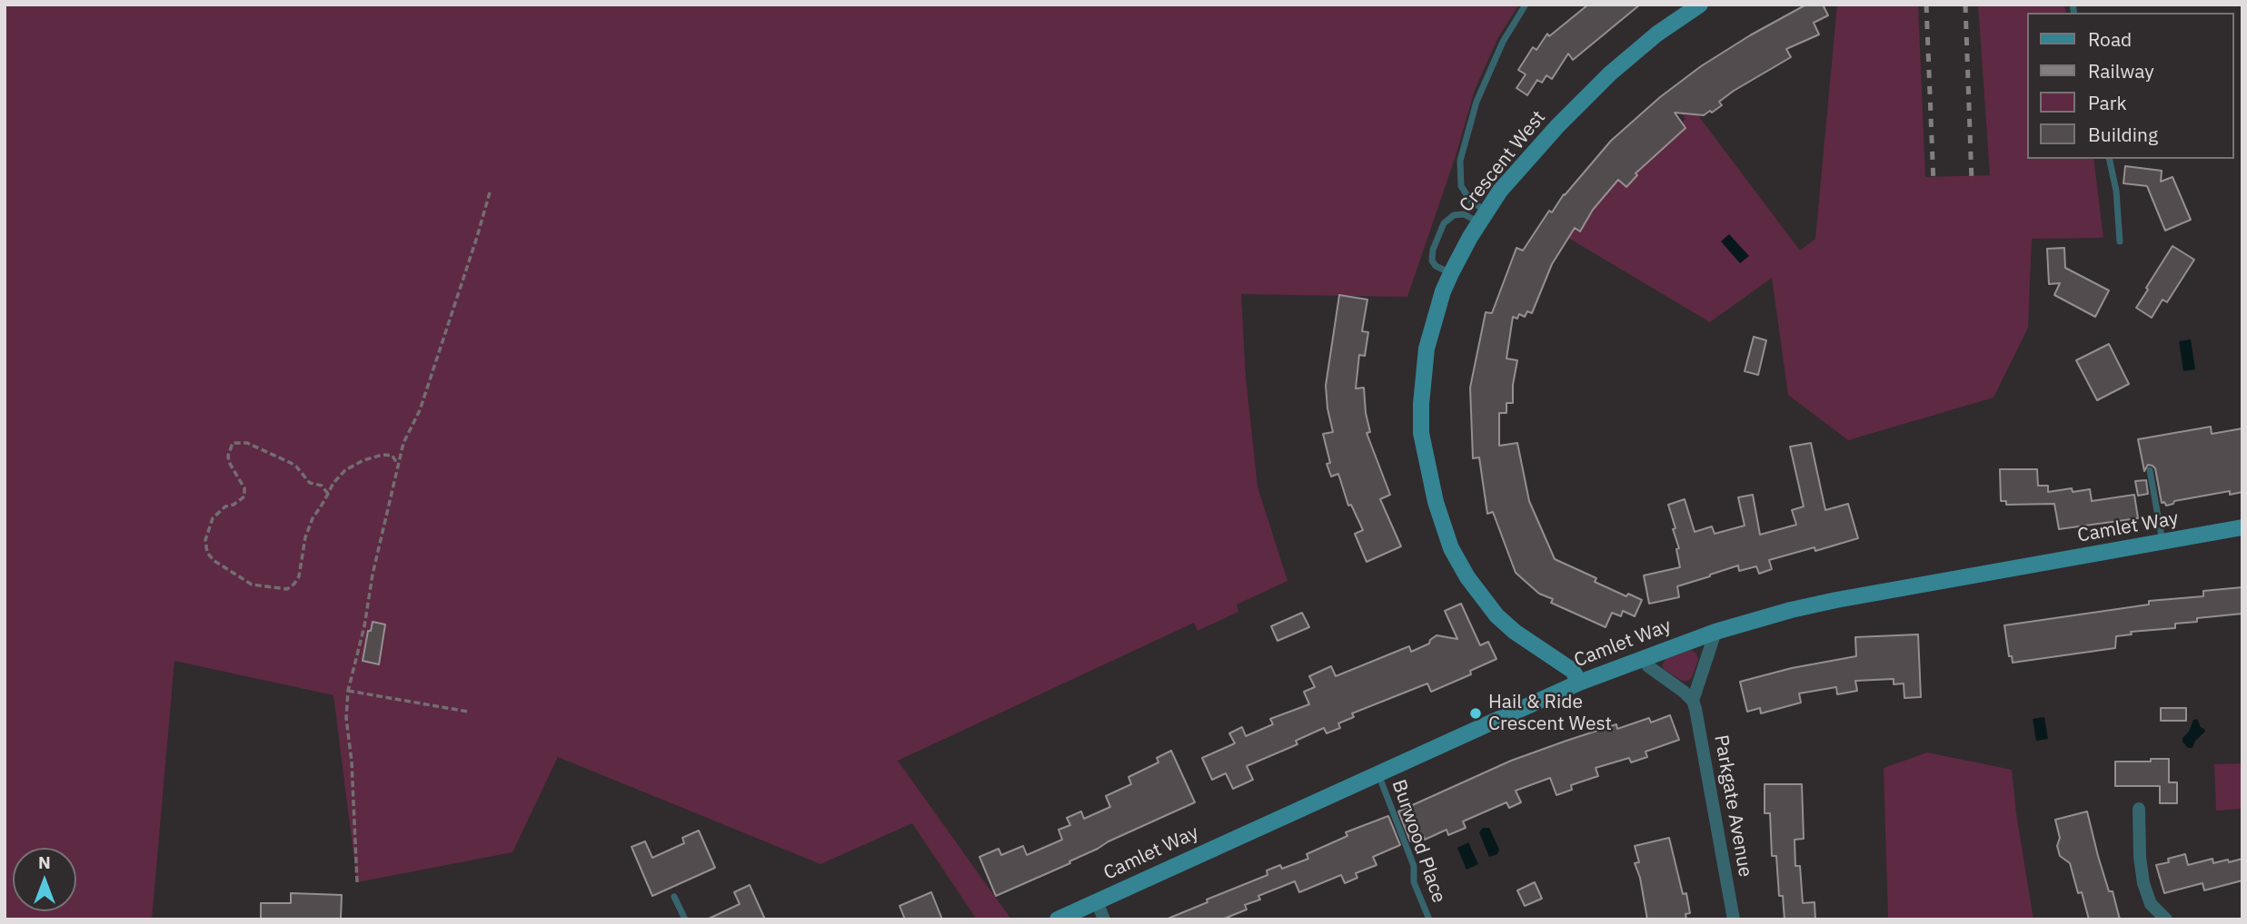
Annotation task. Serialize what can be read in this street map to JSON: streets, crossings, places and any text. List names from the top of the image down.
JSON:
{
  "streets": {
    "street": ["Crescent West", "Camlet Way", "Parkgate Avenue"],
    "lane": ["Burwood Place"]
  },
  "crossings": [
    ["Crescent West", "Camlet Way"],
    ["Camlet Way", "Burwood Place"]
  ],
  "places": ["Hail & Ride Crescent West"],
  "legend": [
    "Road",
    "Railway",
    "Park",
    "Building"
  ],
  "north": "top"
}
